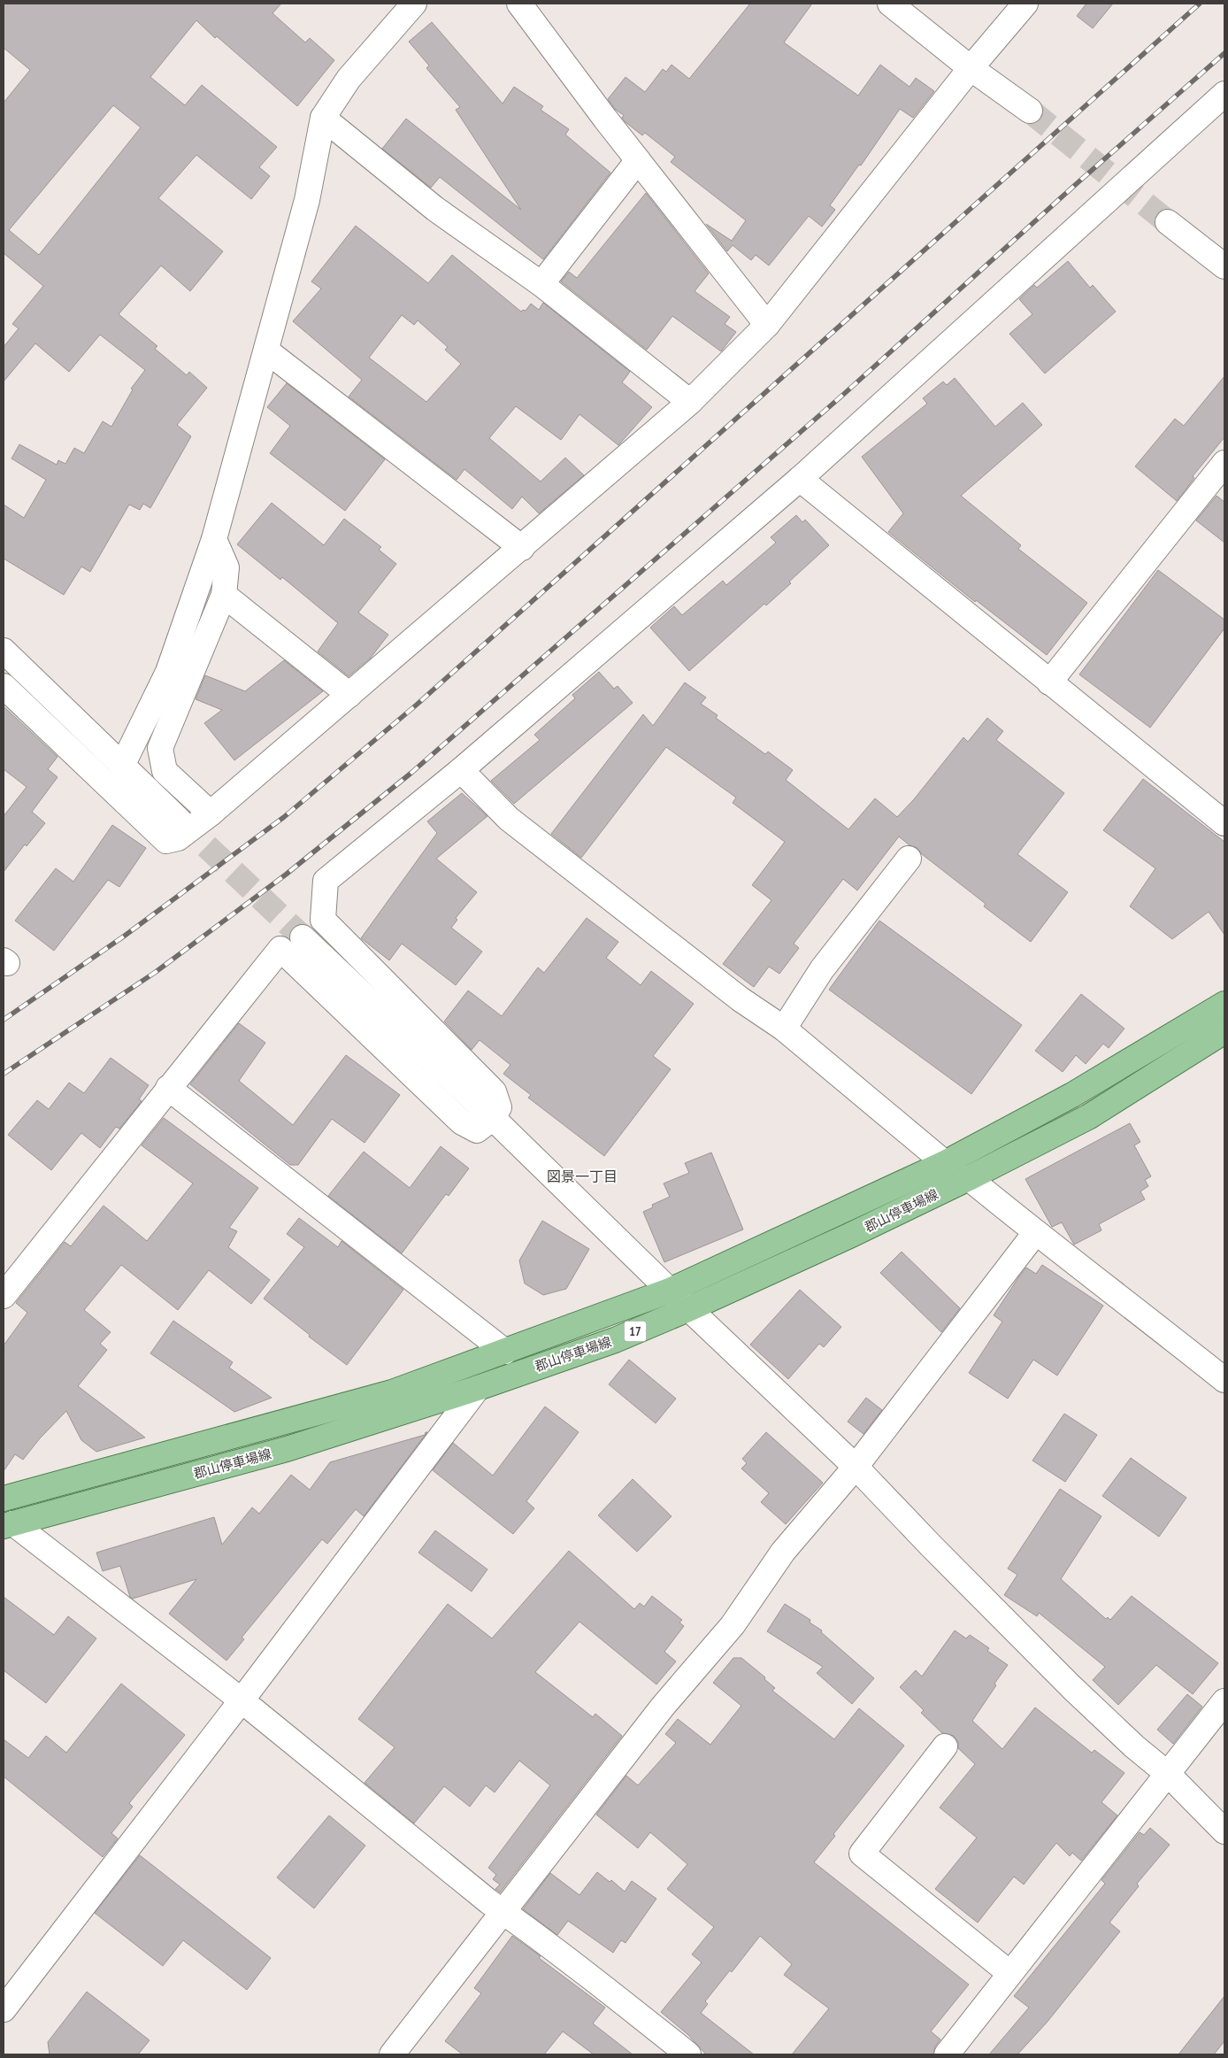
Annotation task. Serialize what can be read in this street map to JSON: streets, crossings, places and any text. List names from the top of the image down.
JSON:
{
  "streets": {
    "main road": ["郡山停車場線", "17"]
  },
  "districts": ["図景一丁目"]
}
